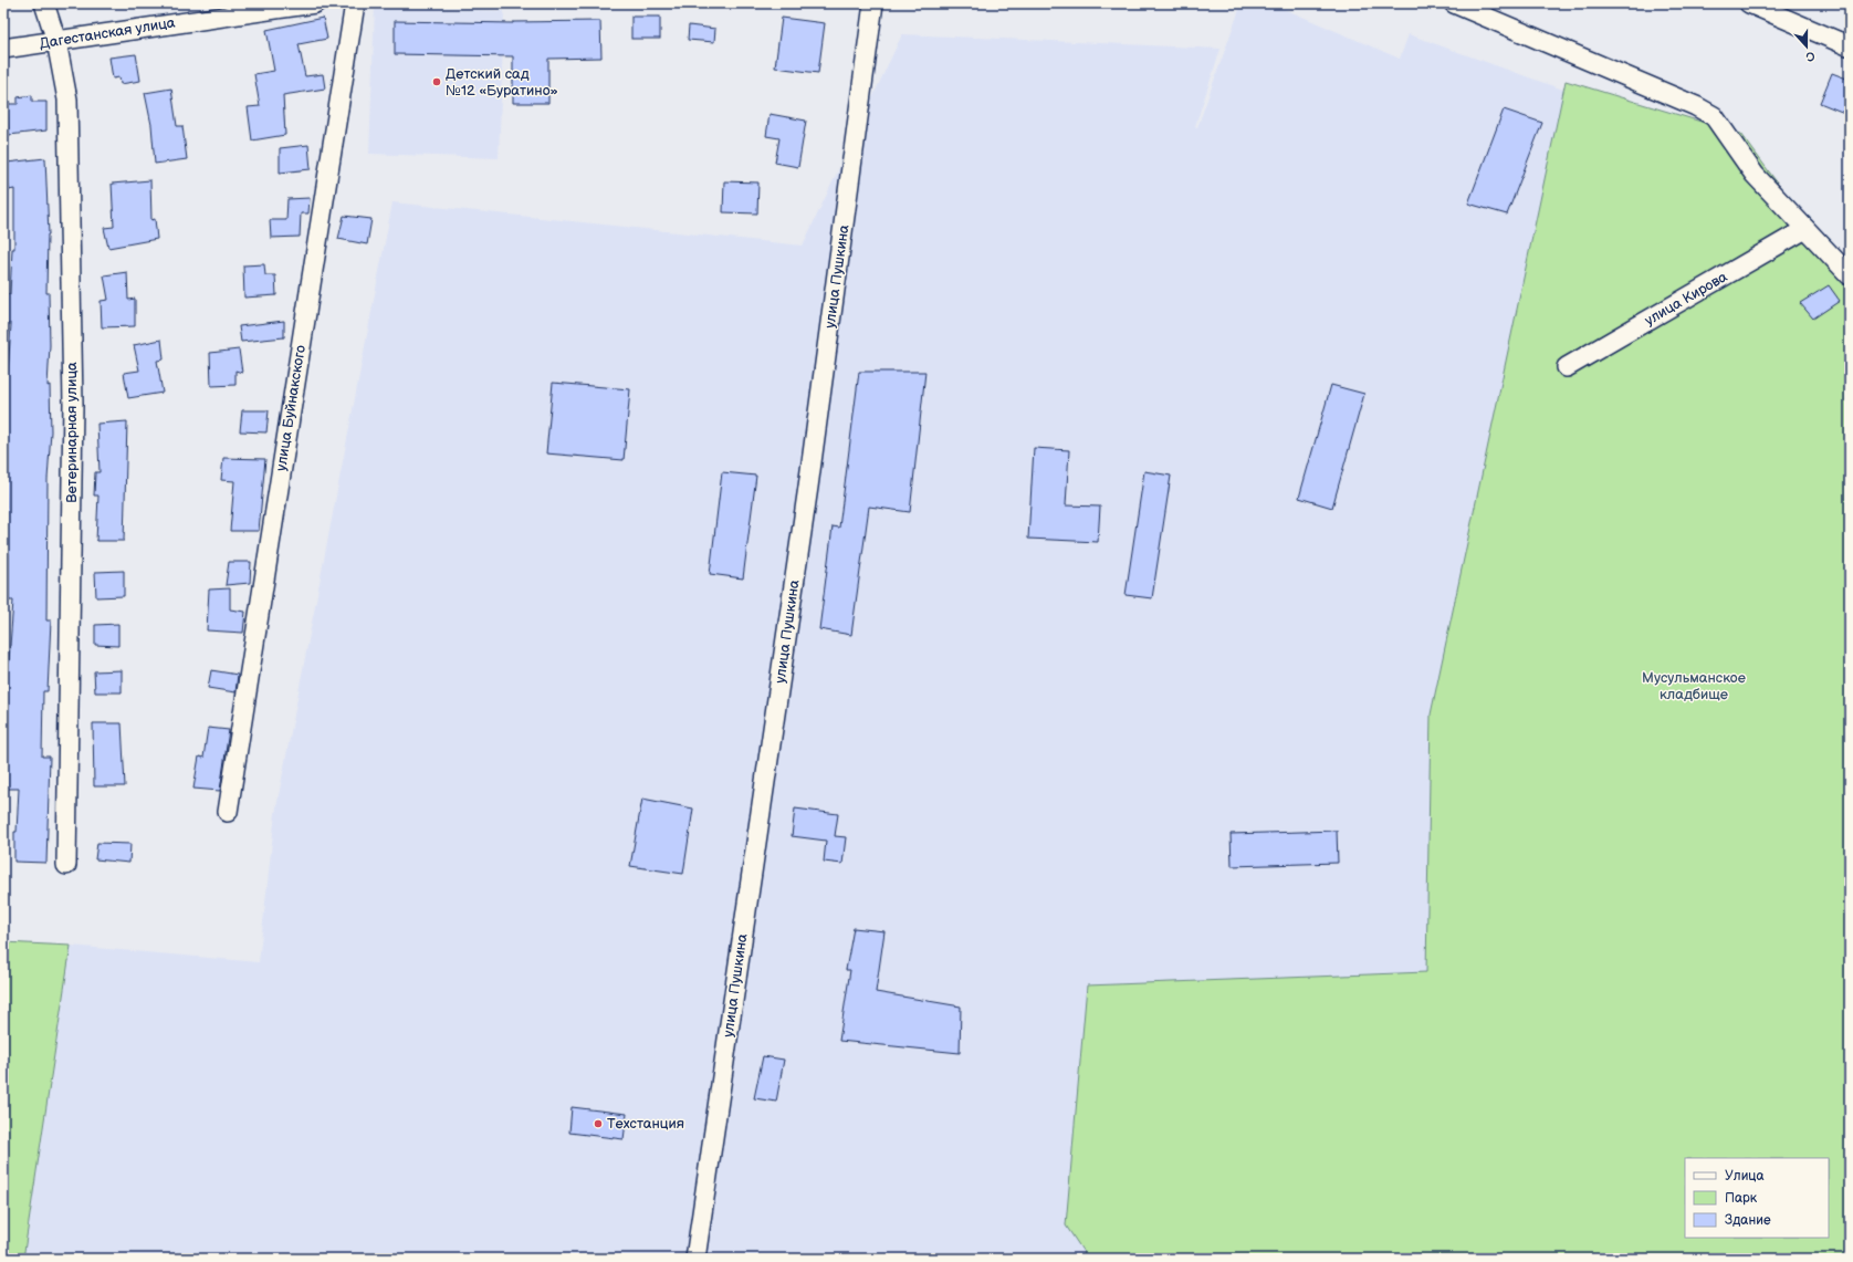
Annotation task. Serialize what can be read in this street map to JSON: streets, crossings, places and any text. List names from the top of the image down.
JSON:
{
  "streets": {
    "street": [
      "Дагестанская улица",
      "улица Пушкина",
      "улица Кирова",
      "улица Буйнакского",
      "Ветеринарная улица"
    ]
  },
  "crossings": [
    ["Дагестанская улица", "Ветеринарная улица"]
  ],
  "parks": ["Мусульманское кладбище"],
  "places": ["Детский сад №12 «Буратино»", "Техстанция"],
  "legend": ["Улица", "Парк", "Здание"],
  "north": "bottom"
}
